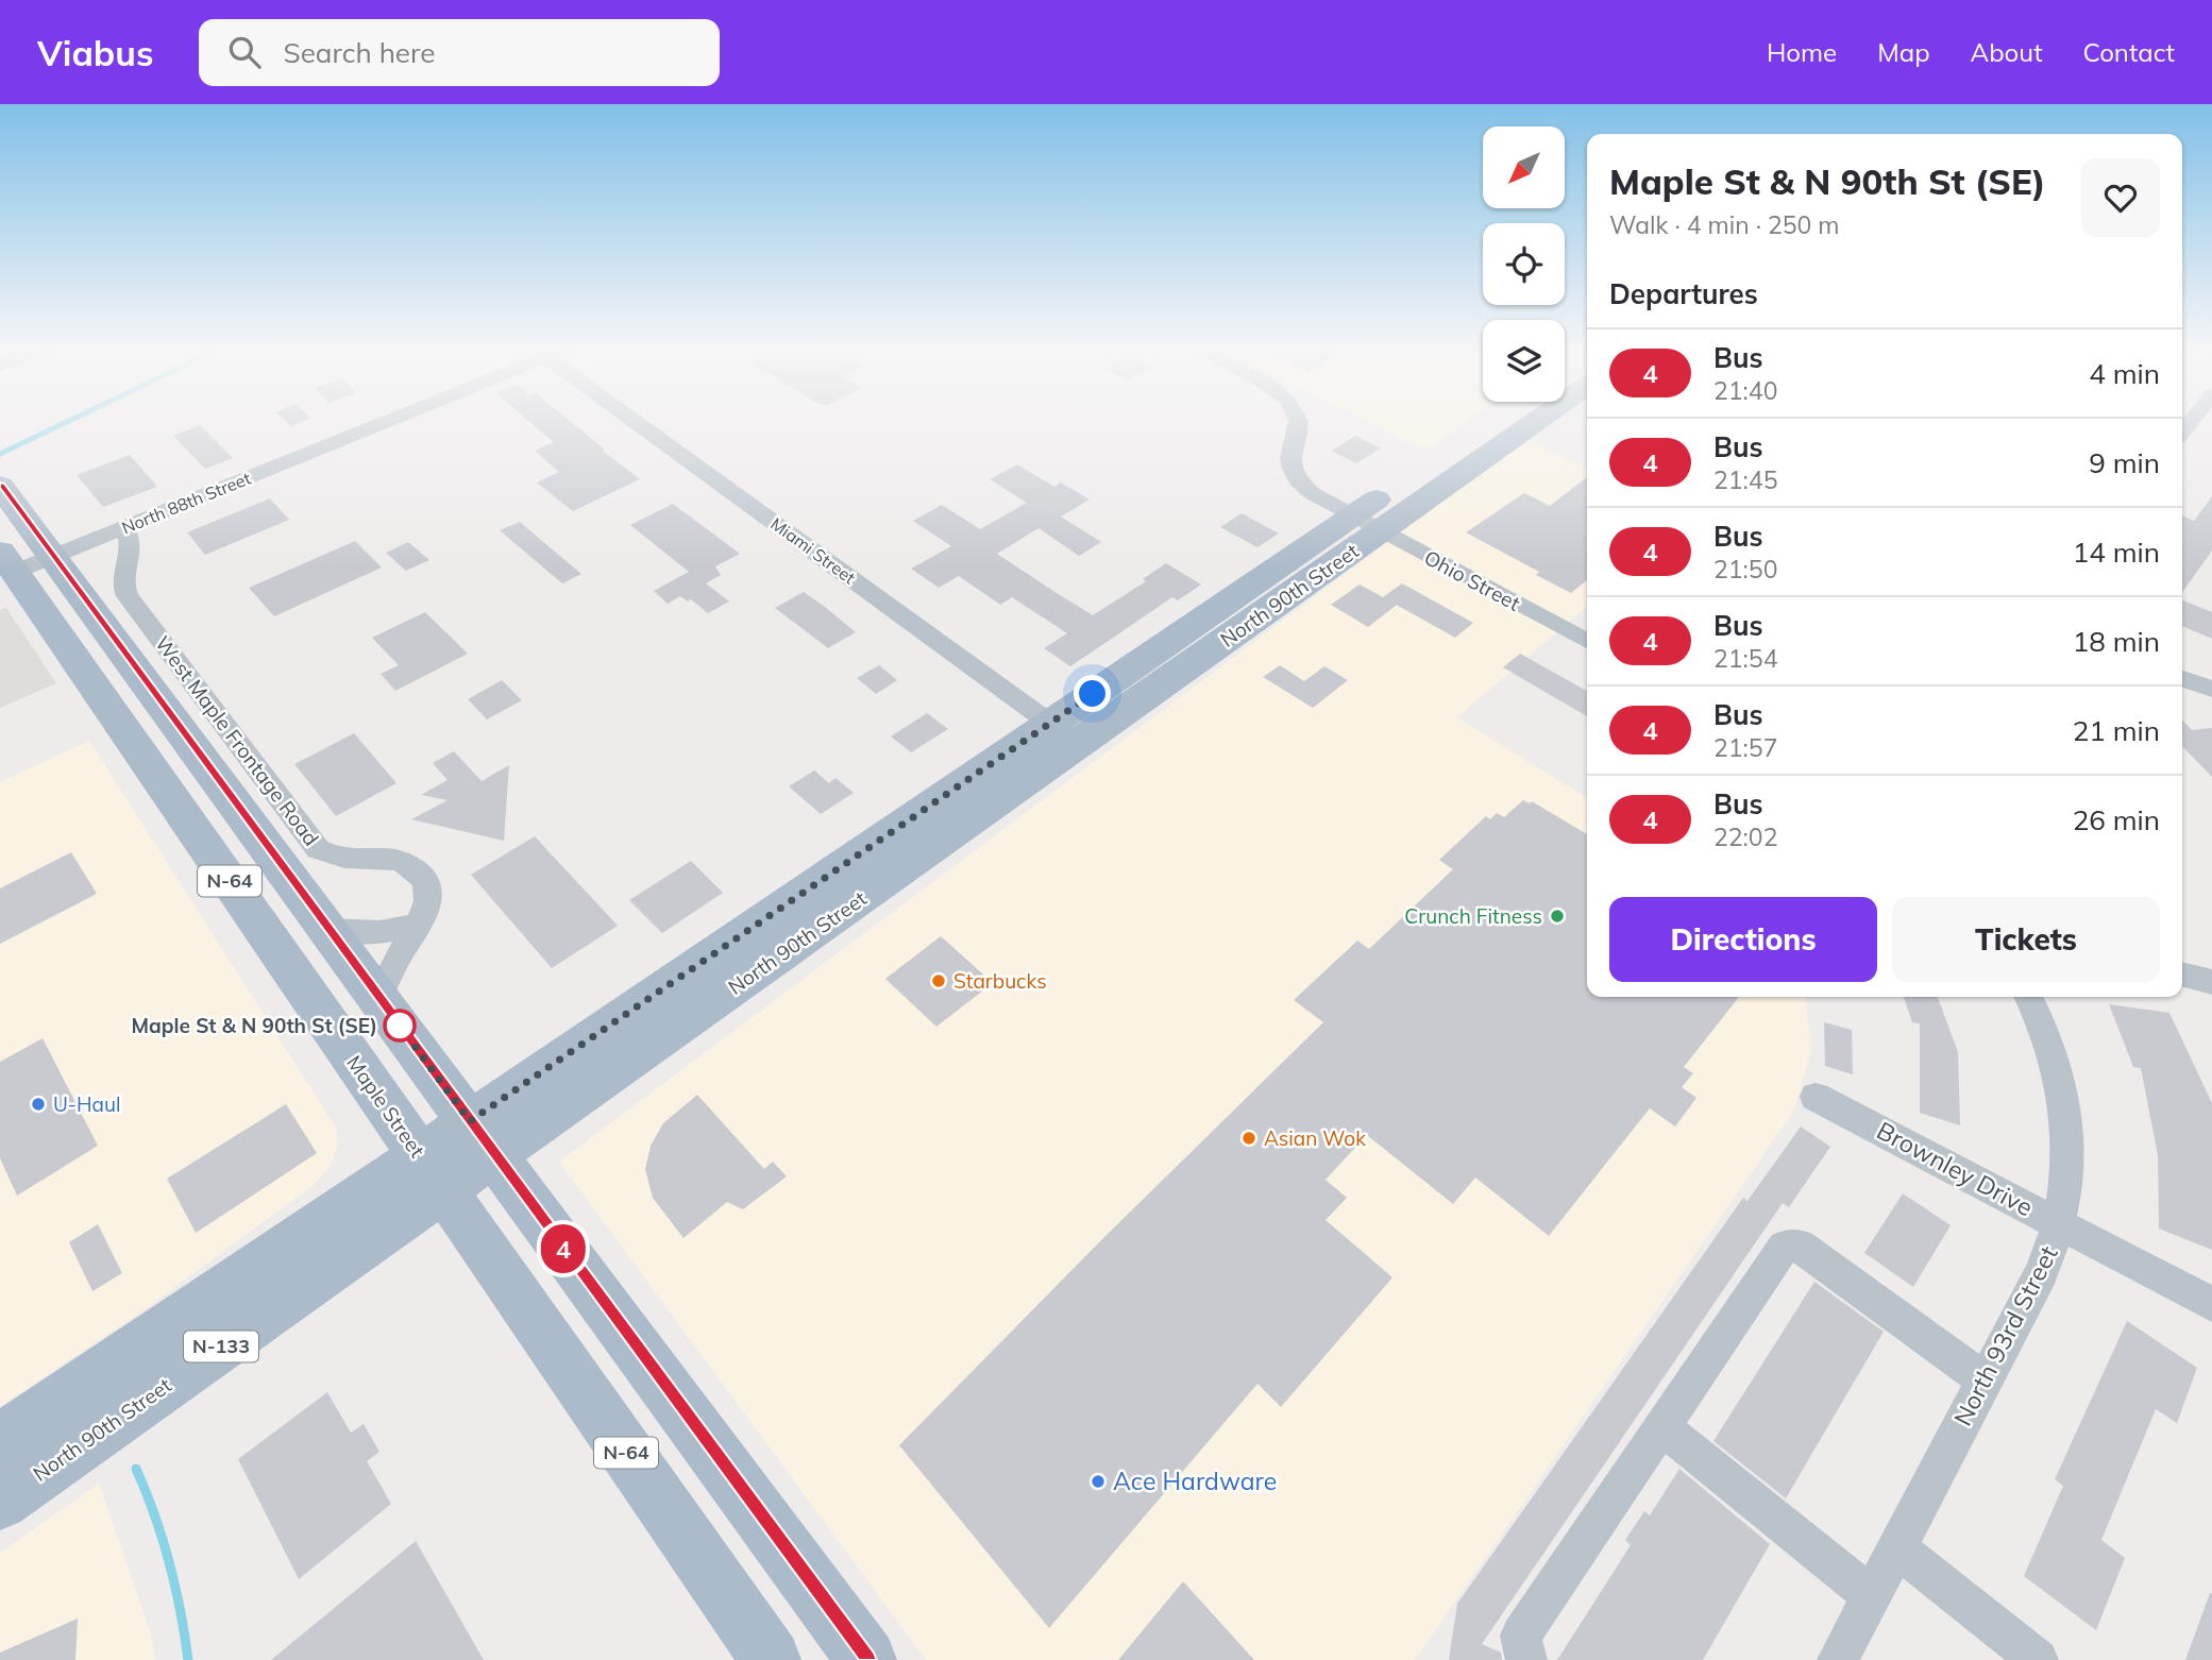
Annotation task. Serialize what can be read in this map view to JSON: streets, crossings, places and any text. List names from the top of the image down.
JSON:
{
  "streets": {
    "main road": [
      "North 90th Street",
      "N-64",
      "Maple Street",
      "N-133"
    ],
    "street": [
      "North 88th Street",
      "Miami Street",
      "Ohio Street",
      "West Maple Frontage Road",
      "Brownley Drive",
      "North 93rd Street"
    ]
  },
  "crossings": [
    ["North 88th Street", "West Maple Frontage Road"],
    ["North 88th Street", "N-64"],
    ["North 88th Street", "Maple Street"],
    ["Miami Street", "North 90th Street"],
    ["Ohio Street", "North 90th Street"],
    ["North 90th Street", "N-64"],
    ["North 90th Street", "Maple Street"],
    ["West Maple Frontage Road", "N-64"],
    ["Brownley Drive", "North 93rd Street"]
  ],
  "places": [
    "Crunch Fitness",
    "Starbucks",
    "Maple St & N 90th St (SE)",
    "U-Haul",
    "Asian Wok",
    "Ace Hardware"
  ],
  "lines": ["bus line 4"],
  "north": "bottom left",
  "page": {
    "header": "Viabus",
    "search": "Search here",
    "nav": [
      "Home",
      "Map",
      "About",
      "Contact"
    ],
    "on_map": "4",
    "heading": [
      ["Maple St & N 90th St (SE)", "Walk · 4 min · 250 m"],
      "Departures"
    ],
    "list": [
      {
        "mark": "4",
        "name": "Bus",
        "note": "21:40",
        "value": "4 min"
      },
      {
        "mark": "4",
        "name": "Bus",
        "note": "21:45",
        "value": "9 min"
      },
      {
        "mark": "4",
        "name": "Bus",
        "note": "21:50",
        "value": "14 min"
      },
      {
        "mark": "4",
        "name": "Bus",
        "note": "21:54",
        "value": "18 min"
      },
      {
        "mark": "4",
        "name": "Bus",
        "note": "21:57",
        "value": "21 min"
      },
      {
        "mark": "4",
        "name": "Bus",
        "note": "22:02",
        "value": "26 min"
      }
    ],
    "buttons": ["Directions", "Tickets"]
  }
}
